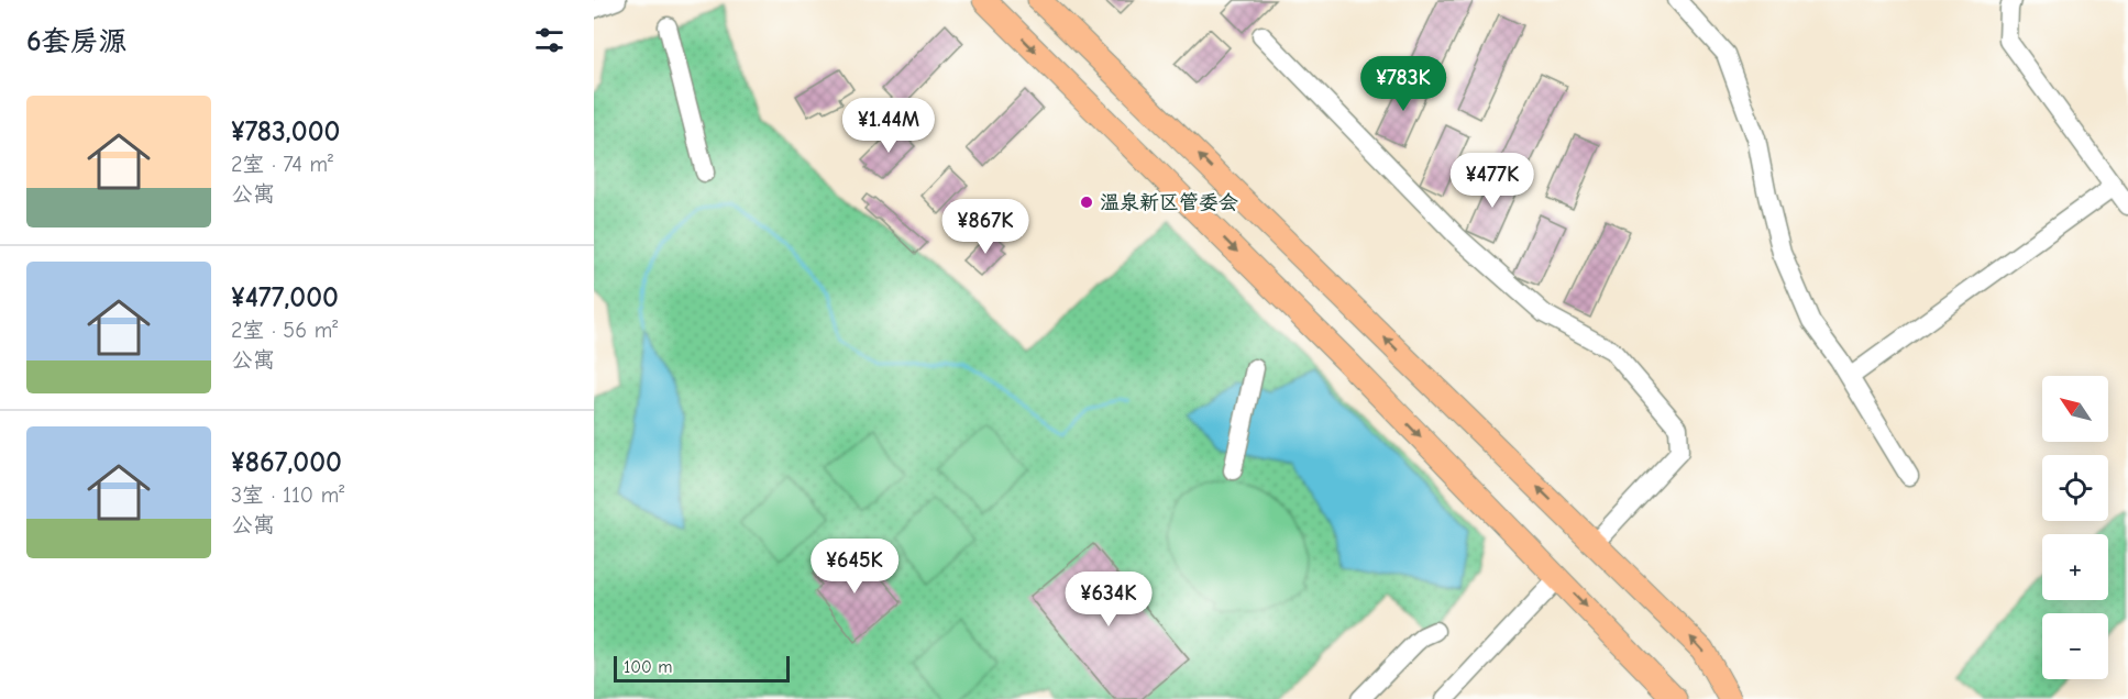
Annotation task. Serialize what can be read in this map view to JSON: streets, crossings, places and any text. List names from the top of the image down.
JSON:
{
  "places": ["温泉新区管委会"],
  "scale_bar": "100 m",
  "north": "top left",
  "page": {
    "heading": "6套房源",
    "price": [
      "¥783K",
      "¥1.44M",
      "¥477K",
      "¥867K",
      "¥645K",
      "¥634K"
    ],
    "list": [
      {
        "name": "¥783,000",
        "note": "2室 · 74 m² · 公寓"
      },
      {
        "name": "¥477,000",
        "note": "2室 · 56 m² · 公寓"
      },
      {
        "name": "¥867,000",
        "note": "3室 · 110 m² · 公寓"
      }
    ],
    "map_buttons": ["+", "−"],
    "scale": "100 m"
  }
}
